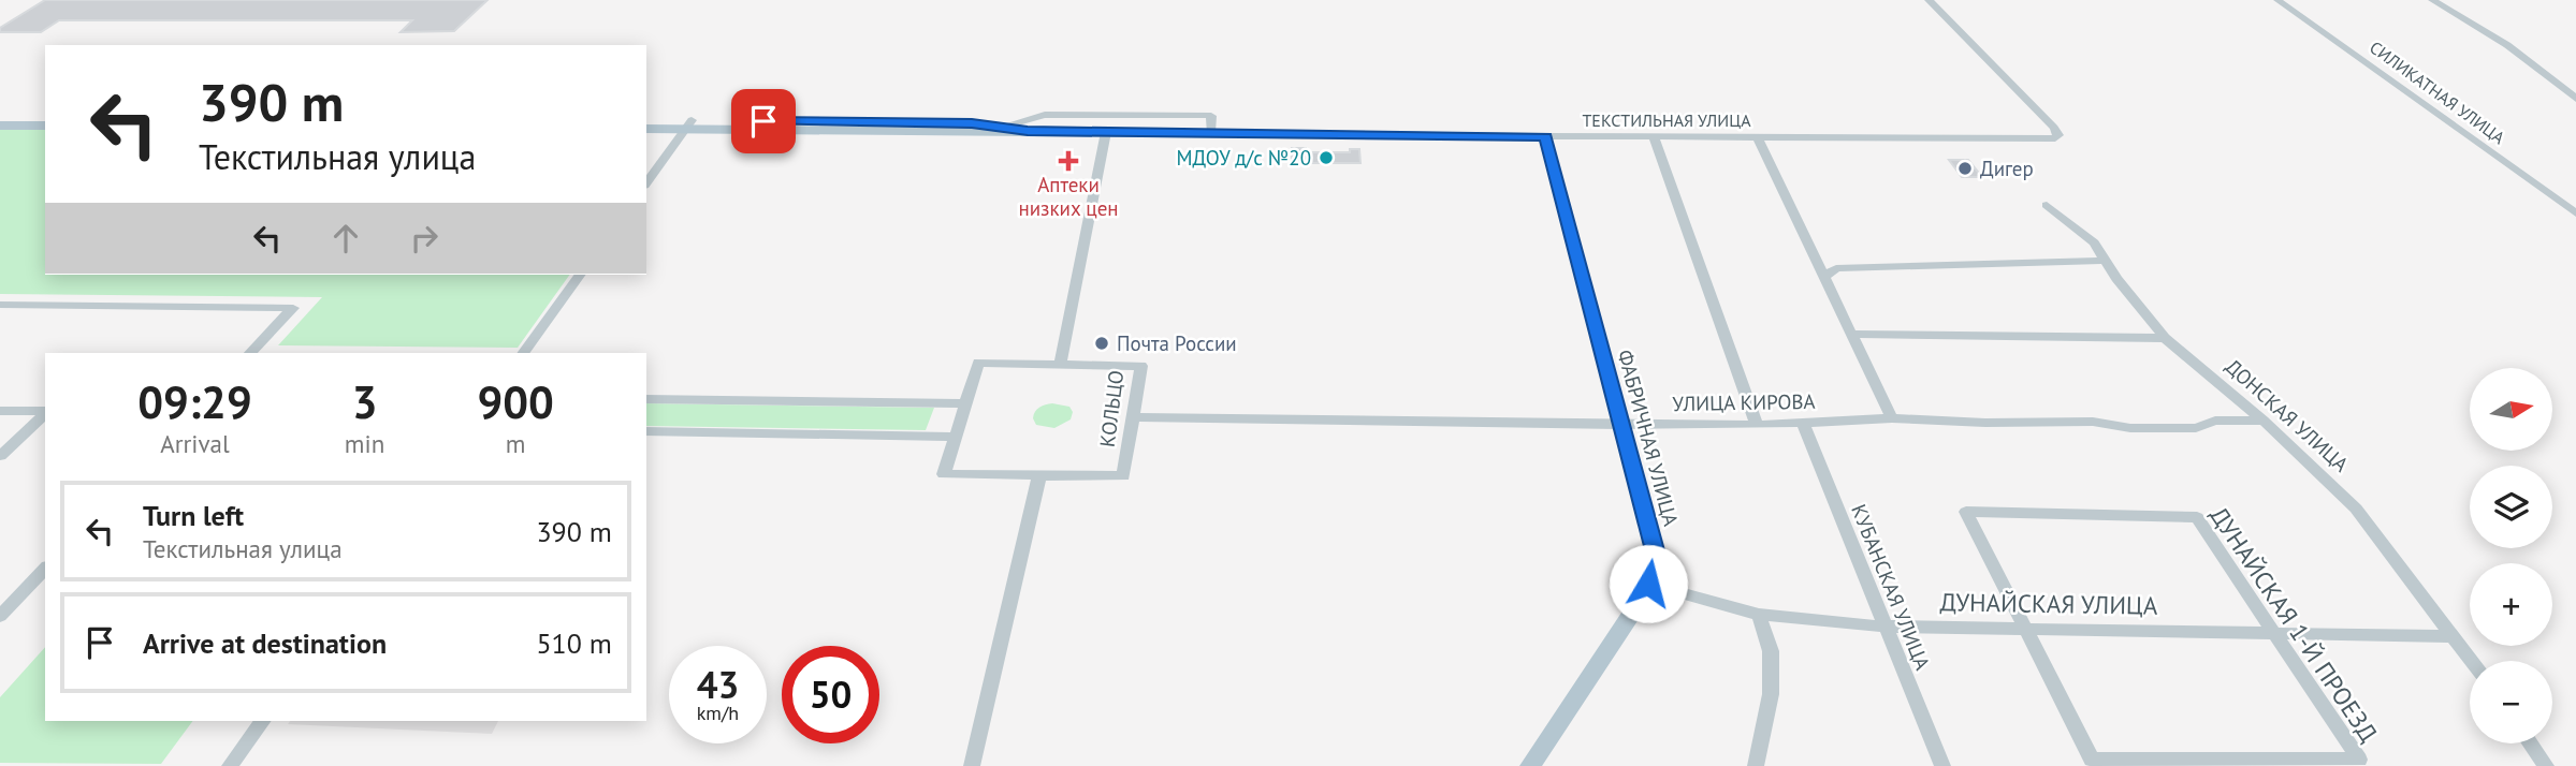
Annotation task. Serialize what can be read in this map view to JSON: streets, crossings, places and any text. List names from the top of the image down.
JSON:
{
  "streets": {
    "main road": ["ТЕКСТИЛЬНАЯ УЛИЦА", "ФАБРИЧНАЯ УЛИЦА"],
    "street": [
      "СИЛИКАТНАЯ УЛИЦА",
      "УЛИЦА КИРОВА",
      "КОЛЬЦО",
      "ДОНСКАЯ УЛИЦА",
      "КУБАНСКАЯ УЛИЦА",
      "ДУНАЙСКАЯ УЛИЦА",
      "ДУНАЙСКАЯ 1-Й ПРОЕЗД"
    ]
  },
  "crossings": [
    ["ТЕКСТИЛЬНАЯ УЛИЦА", "ФАБРИЧНАЯ УЛИЦА"],
    ["УЛИЦА КИРОВА", "КОЛЬЦО"],
    ["УЛИЦА КИРОВА", "ДОНСКАЯ УЛИЦА"],
    ["УЛИЦА КИРОВА", "ФАБРИЧНАЯ УЛИЦА"],
    ["УЛИЦА КИРОВА", "КУБАНСКАЯ УЛИЦА"],
    ["ДОНСКАЯ УЛИЦА", "ДУНАЙСКАЯ УЛИЦА"],
    ["ФАБРИЧНАЯ УЛИЦА", "ДУНАЙСКАЯ УЛИЦА"],
    ["КУБАНСКАЯ УЛИЦА", "ДУНАЙСКАЯ УЛИЦА"],
    ["ДУНАЙСКАЯ УЛИЦА", "ДУНАЙСКАЯ 1-Й ПРОЕЗД"]
  ],
  "places": {
    "other": ["МДОУ д/с №20", "Дигер", "Почта России"],
    "health": ["Аптеки низких цен"]
  },
  "north": "right",
  "page": {
    "turn": ["390 m", "Текстильная улица"],
    "eta": [
      "09:29",
      "Arrival",
      "3",
      "min",
      "900",
      "m"
    ],
    "map_buttons": ["+", "−"],
    "list": [
      {
        "name": "Turn left",
        "note": "Текстильная улица",
        "value": "390 m"
      },
      {
        "name": "Arrive at destination",
        "value": "510 m"
      }
    ],
    "speed": "43 km/h",
    "limit": "50"
  }
}
